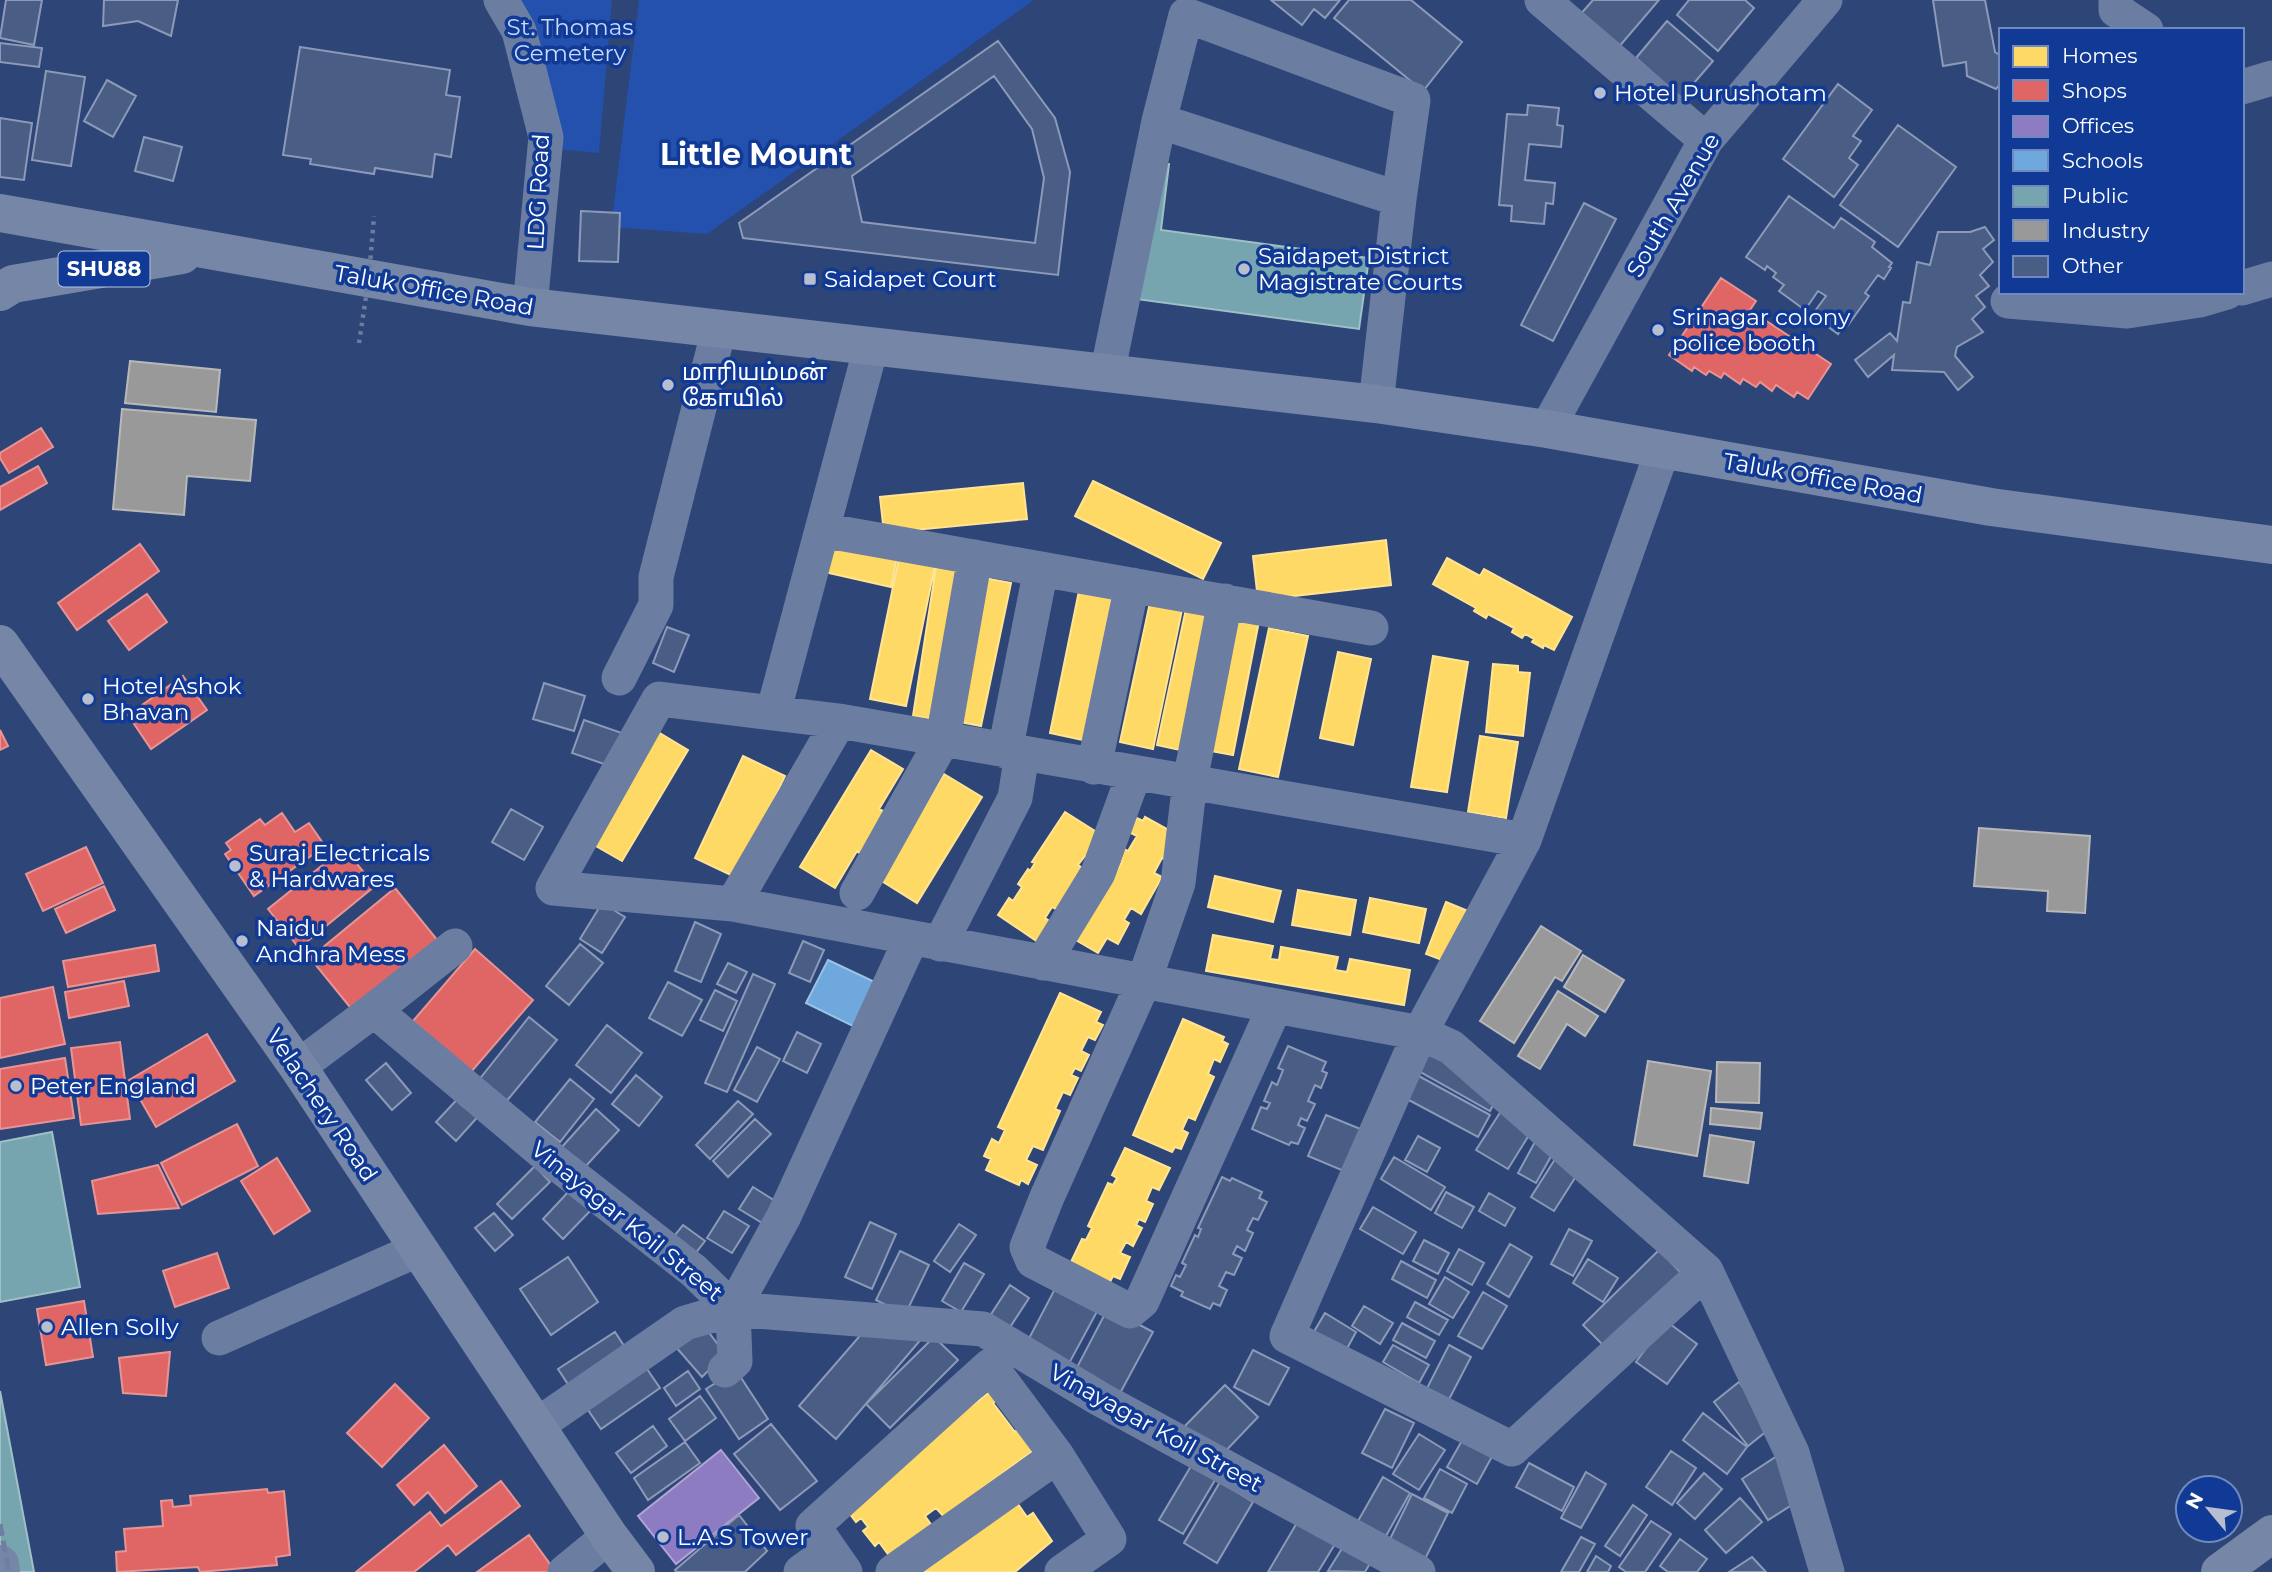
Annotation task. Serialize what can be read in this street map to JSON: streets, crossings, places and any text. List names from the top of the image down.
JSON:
{
  "streets": {
    "main road": ["SHU88", "Taluk Office Road", "Velachery Road"],
    "street": ["LDG Road", "South Avenue", "Vinayagar Koil Street"]
  },
  "crossings": [
    ["LDG Road", "Taluk Office Road"],
    ["South Avenue", "Taluk Office Road"],
    ["SHU88", "Taluk Office Road"]
  ],
  "districts": ["Little Mount"],
  "parks": ["St. Thomas Cemetery"],
  "places": {
    "other": [
      "Hotel Purushotam",
      "Saidapet District Magistrate Courts",
      "Srinagar colony police booth",
      "மாரியம்மன் கோயில்",
      "Hotel Ashok Bhavan",
      "Suraj Electricals & Hardwares",
      "Naidu Andhra Mess",
      "Peter England",
      "Allen Solly",
      "L.A.S Tower"
    ],
    "transit": ["Saidapet Court"]
  },
  "legend": [
    "Homes",
    "Shops",
    "Offices",
    "Schools",
    "Public",
    "Industry",
    "Other"
  ],
  "north": "top left"
}
